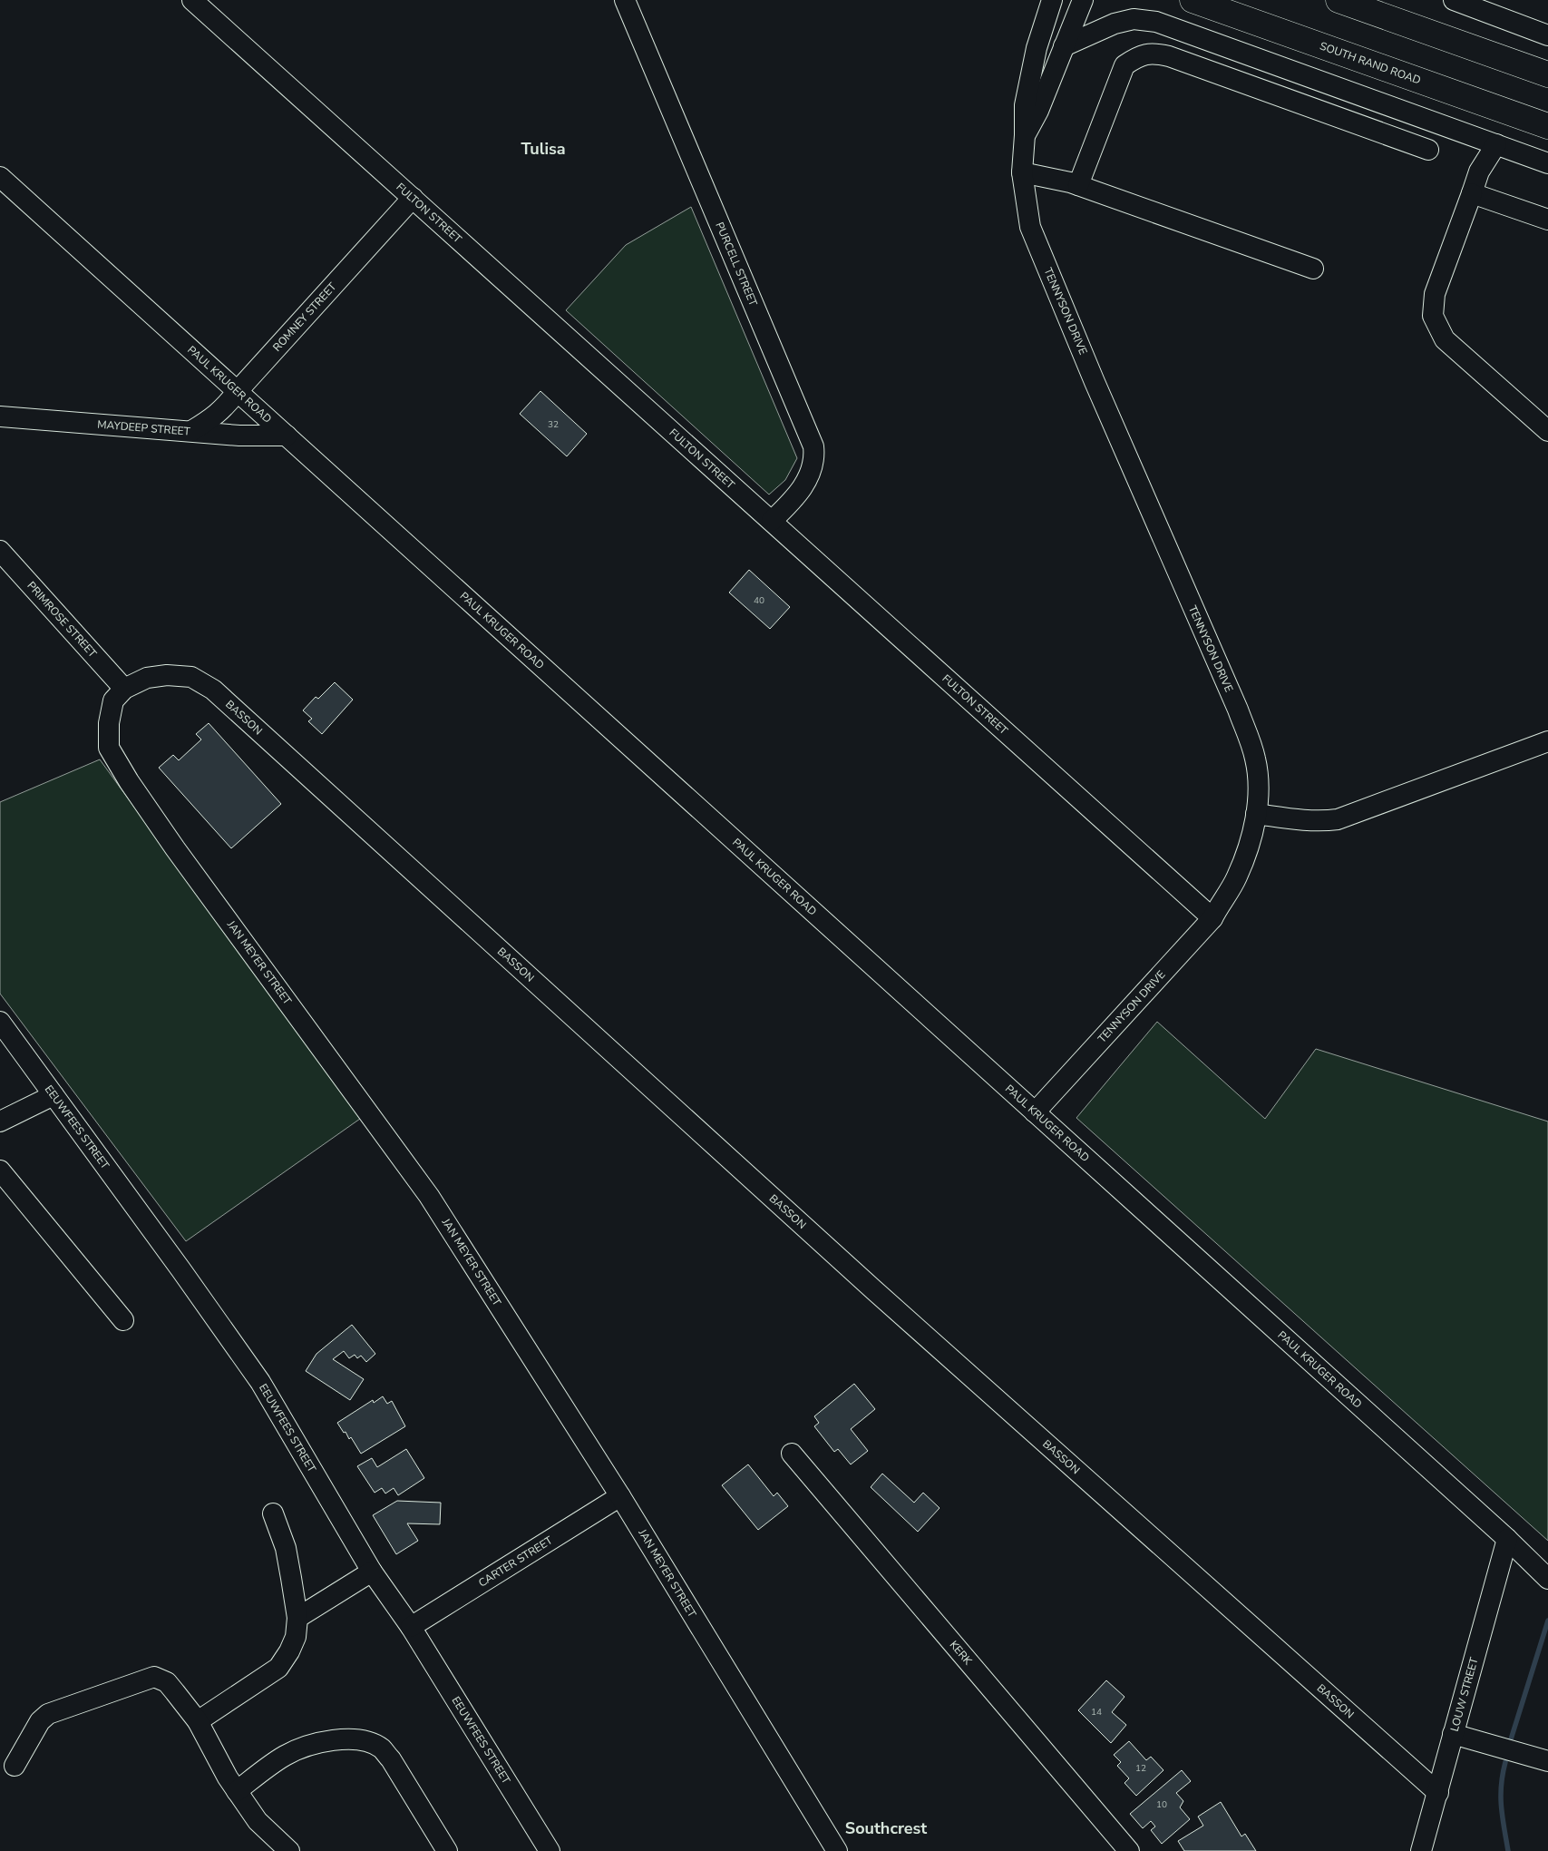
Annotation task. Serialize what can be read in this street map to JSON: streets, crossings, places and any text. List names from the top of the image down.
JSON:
{
  "streets": {
    "main road": ["SOUTH RAND ROAD"],
    "street": [
      "FULTON STREET",
      "PURCELL STREET",
      "TENNYSON DRIVE",
      "ROMNEY STREET",
      "PAUL KRUGER ROAD",
      "MAYDEEP STREET",
      "PRIMROSE STREET",
      "BASSON",
      "JAN MEYER STREET",
      "EEUWFEES STREET",
      "CARTER STREET",
      "KERK",
      "LOUW STREET"
    ]
  },
  "crossings": [
    ["FULTON STREET", "PURCELL STREET"],
    ["FULTON STREET", "TENNYSON DRIVE"],
    ["FULTON STREET", "ROMNEY STREET"],
    ["TENNYSON DRIVE", "PAUL KRUGER ROAD"],
    ["ROMNEY STREET", "PAUL KRUGER ROAD"],
    ["ROMNEY STREET", "MAYDEEP STREET"],
    ["PAUL KRUGER ROAD", "MAYDEEP STREET"],
    ["PAUL KRUGER ROAD", "LOUW STREET"],
    ["PRIMROSE STREET", "BASSON"],
    ["PRIMROSE STREET", "JAN MEYER STREET"],
    ["BASSON", "JAN MEYER STREET"],
    ["BASSON", "LOUW STREET"],
    ["JAN MEYER STREET", "CARTER STREET"],
    ["EEUWFEES STREET", "CARTER STREET"]
  ],
  "districts": ["Tulisa", "Southcrest"],
  "house_numbers": [
    "32",
    "40",
    "14",
    "12",
    "10"
  ]
}
